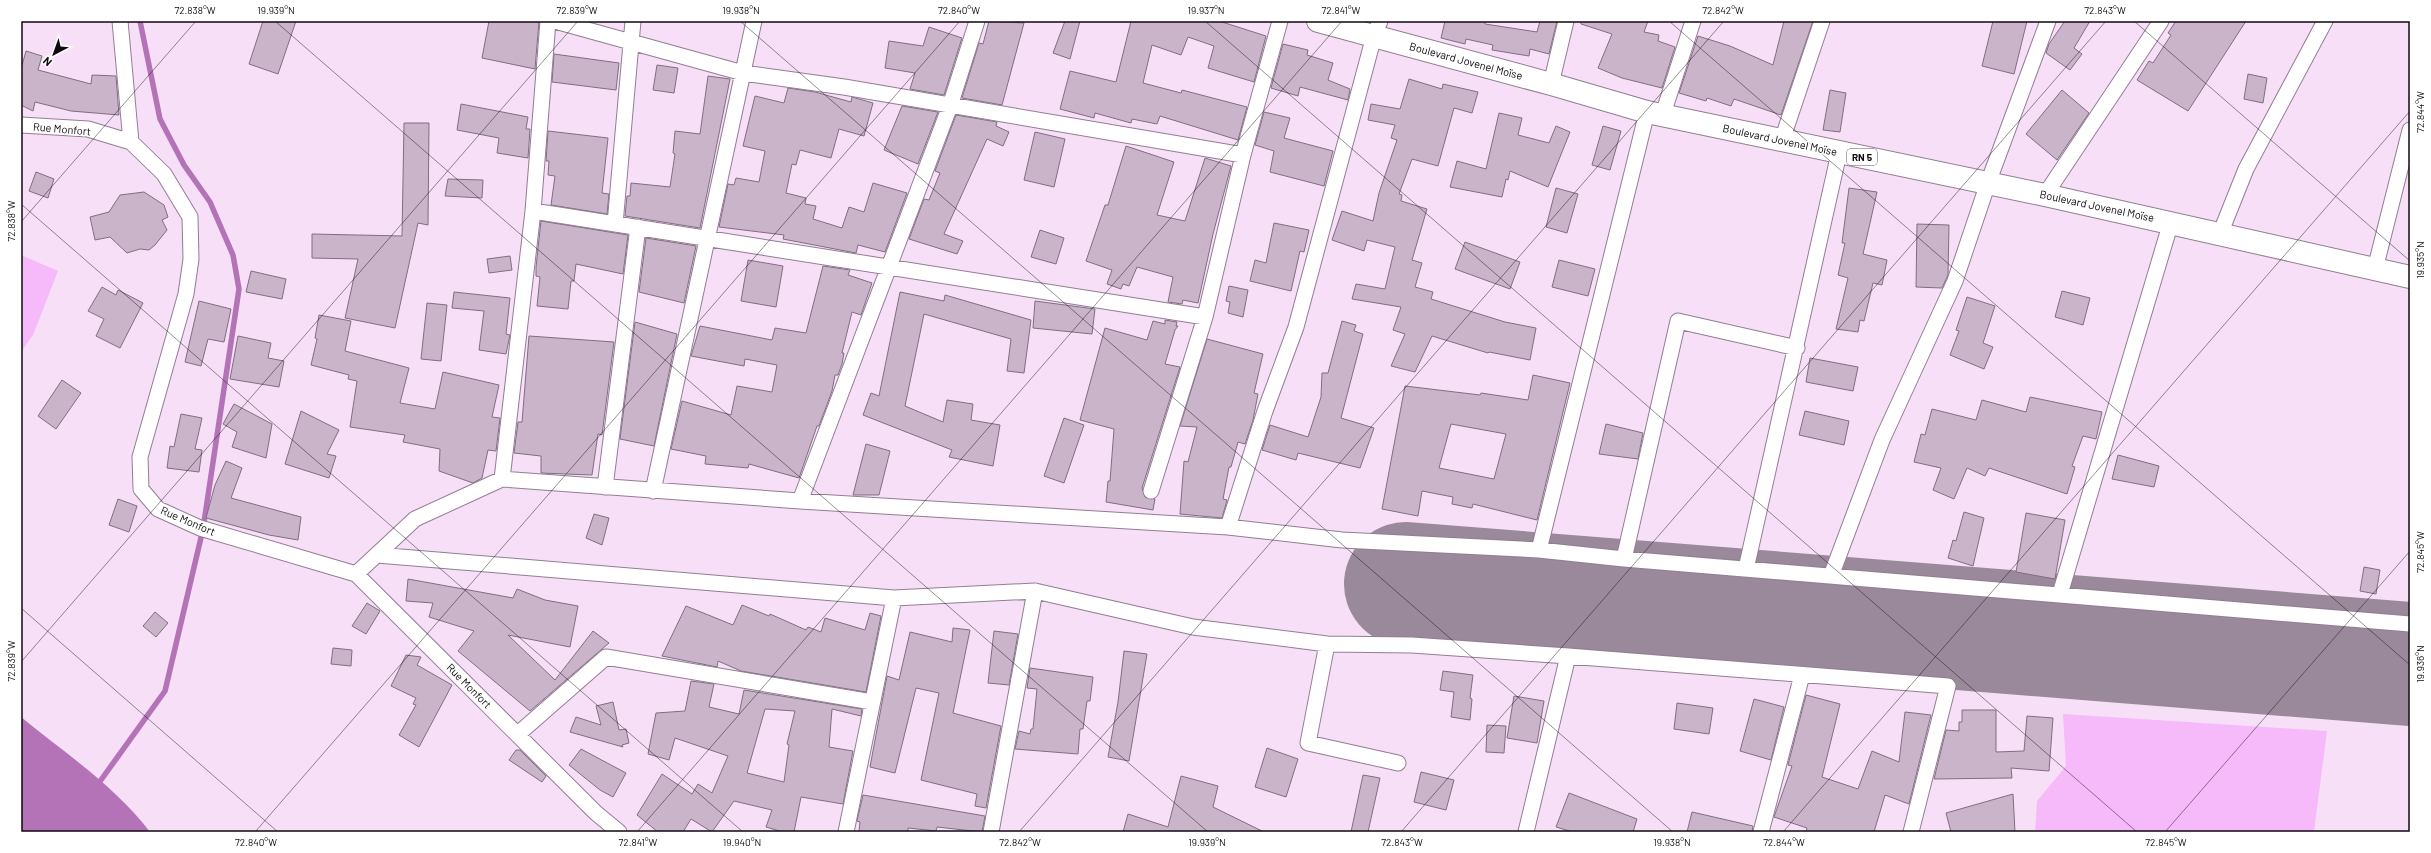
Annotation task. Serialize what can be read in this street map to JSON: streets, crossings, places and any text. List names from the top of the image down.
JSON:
{
  "streets": {
    "main road": ["Boulevard Jovenel Moïse", "RN 5"],
    "street": ["Rue Monfort"]
  },
  "north": "bottom left",
  "coordinates": [
    "72.838°W",
    "19.939°N",
    "72.839°W",
    "19.938°N",
    "72.840°W",
    "19.937°N",
    "72.841°W",
    "72.842°W",
    "72.843°W",
    "72.844°W",
    "19.935°N",
    "72.845°W",
    "19.936°N",
    "19.940°N"
  ]
}
